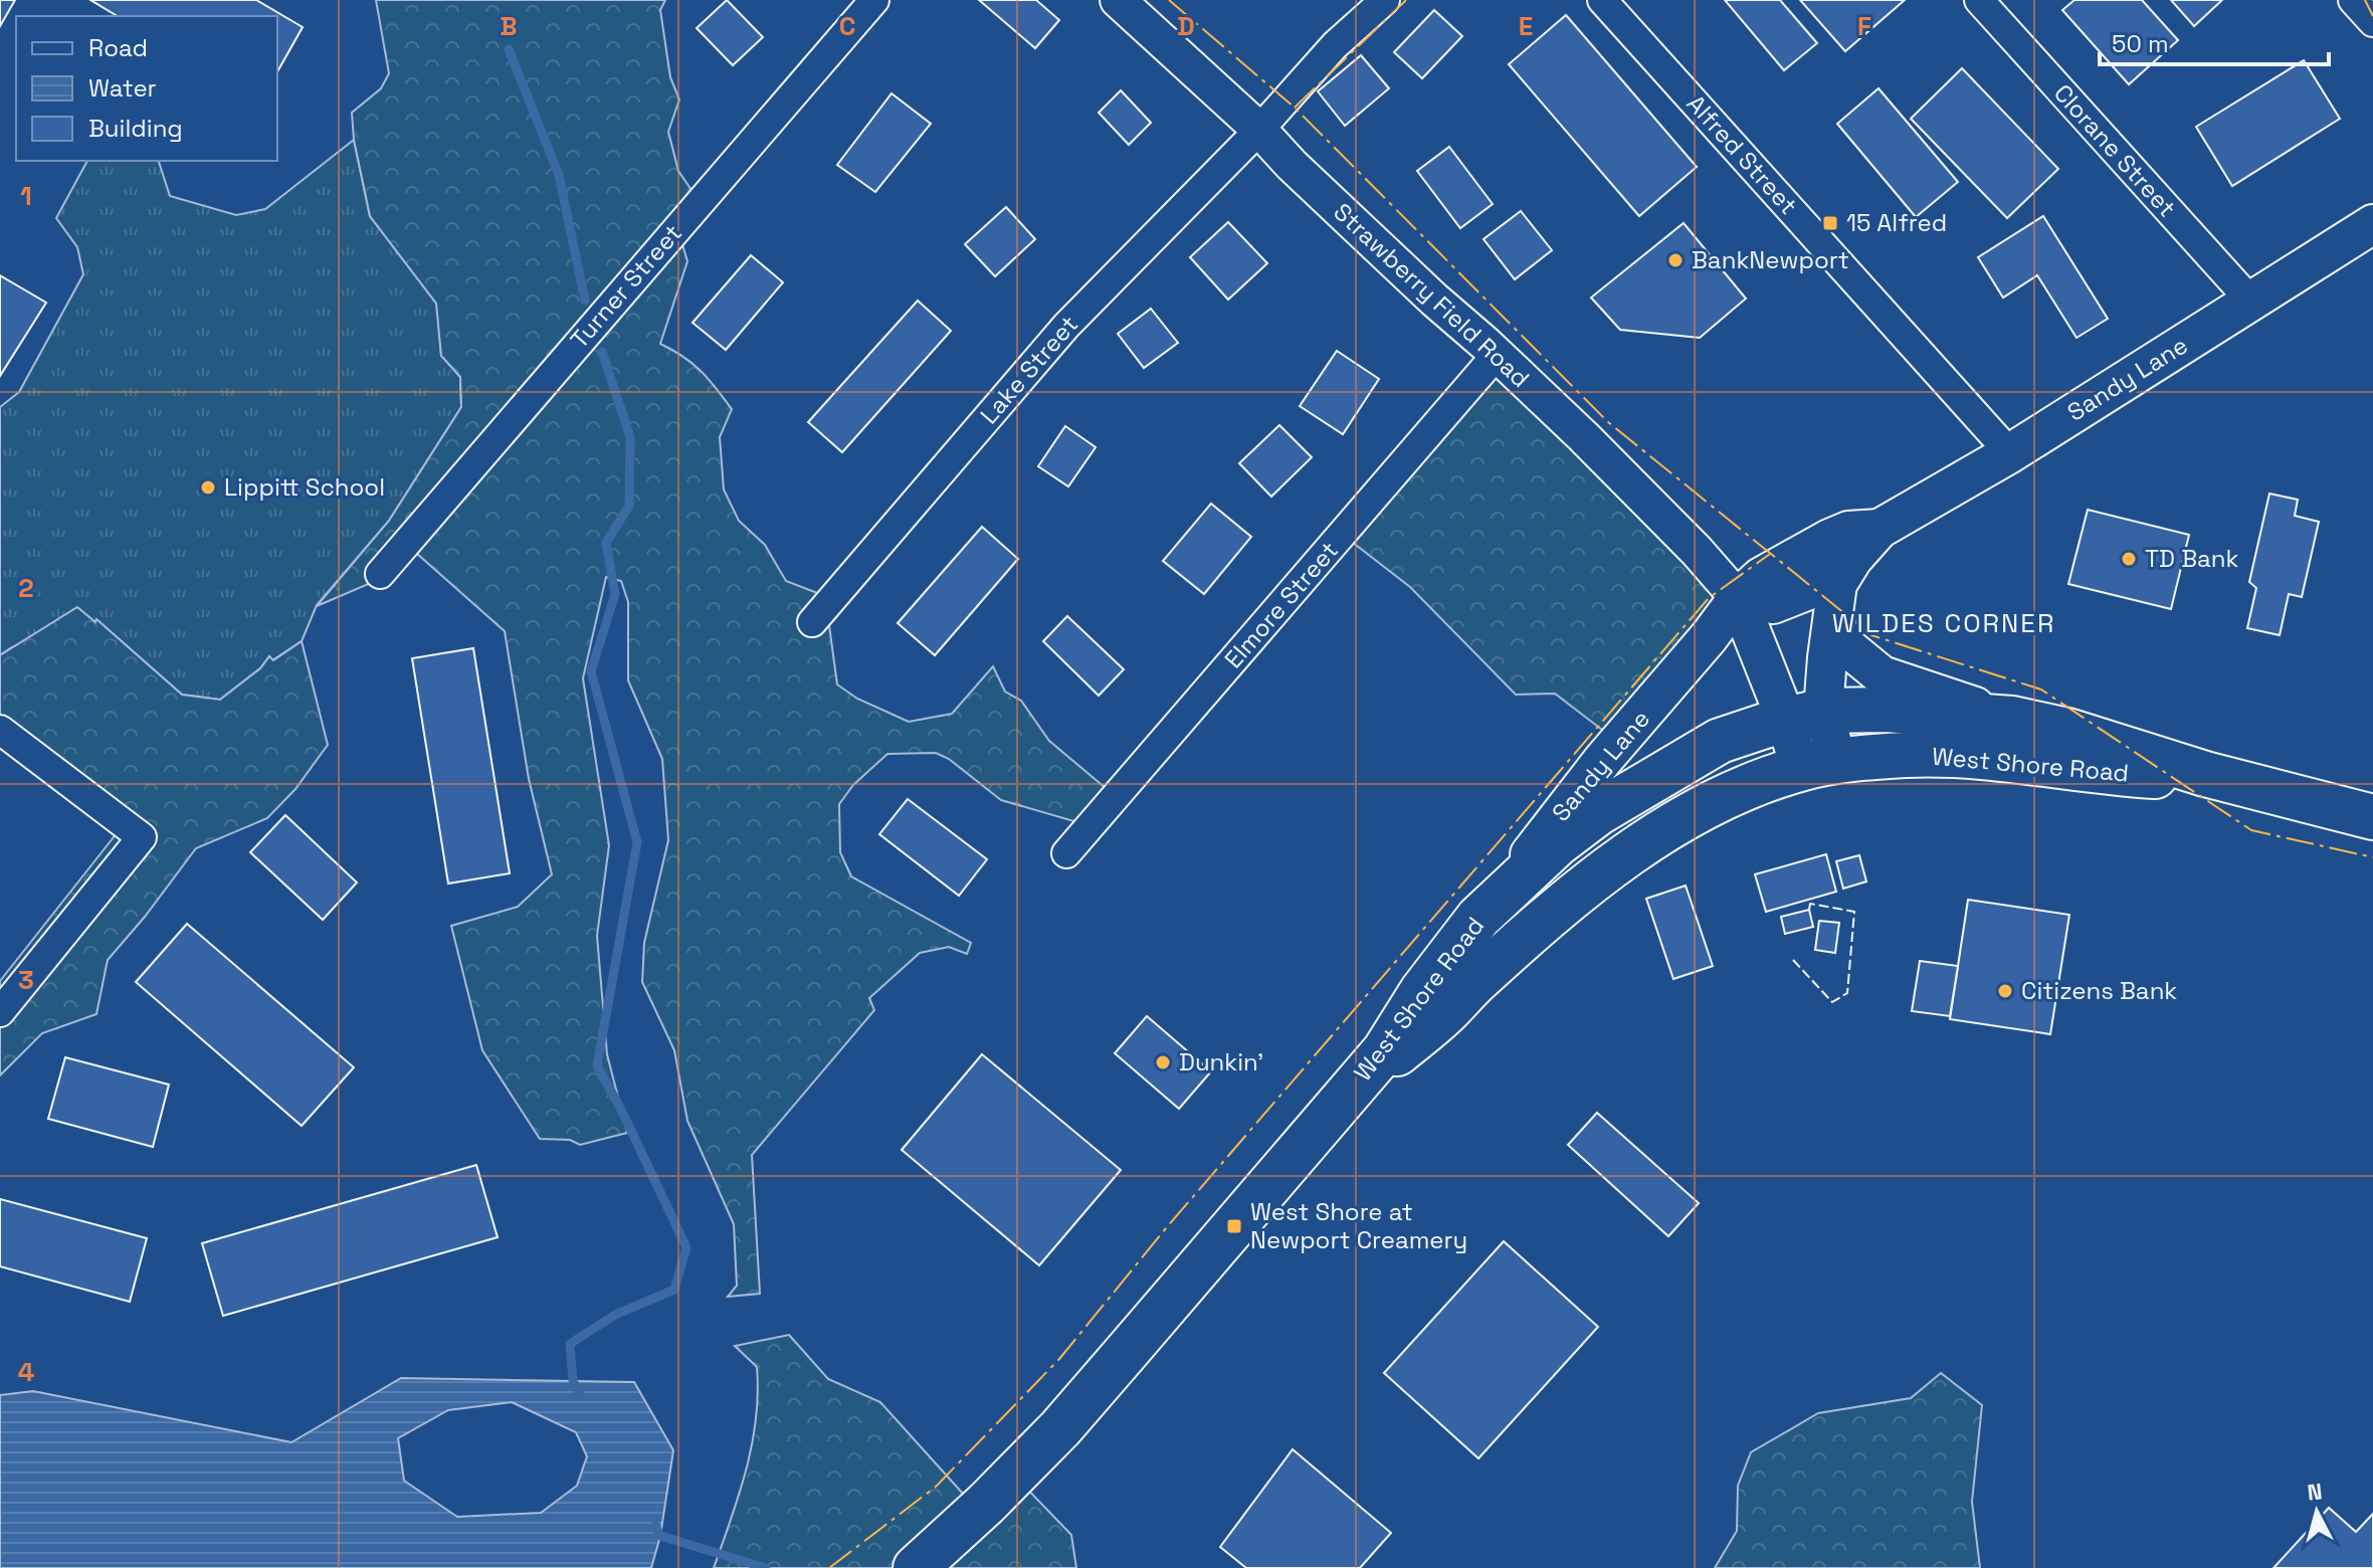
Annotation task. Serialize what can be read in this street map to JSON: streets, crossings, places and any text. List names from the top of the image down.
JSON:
{
  "streets": {
    "main road": ["Sandy Lane", "West Shore Road"],
    "street": [
      "Clorane Street",
      "Alfred Street",
      "Turner Street",
      "Strawberry Field Road",
      "Lake Street",
      "Elmore Street"
    ]
  },
  "crossings": [
    ["Clorane Street", "Sandy Lane"],
    ["Alfred Street", "Sandy Lane"],
    ["Strawberry Field Road", "Lake Street"],
    ["Strawberry Field Road", "Sandy Lane"],
    ["Strawberry Field Road", "Elmore Street"],
    ["Sandy Lane", "West Shore Road"]
  ],
  "districts": ["WILDES CORNER"],
  "places": {
    "transit": ["15 Alfred", "West Shore at Newport Creamery"],
    "other": [
      "BankNewport",
      "Lippitt School",
      "TD Bank",
      "Citizens Bank",
      "Dunkin'"
    ]
  },
  "legend": ["Road", "Water", "Building"],
  "scale_bar": "50 m",
  "north": "top",
  "grid": {
    "columns": [
      "B",
      "C",
      "D",
      "E",
      "F"
    ],
    "rows": [
      "1",
      "2",
      "3",
      "4"
    ]
  }
}
